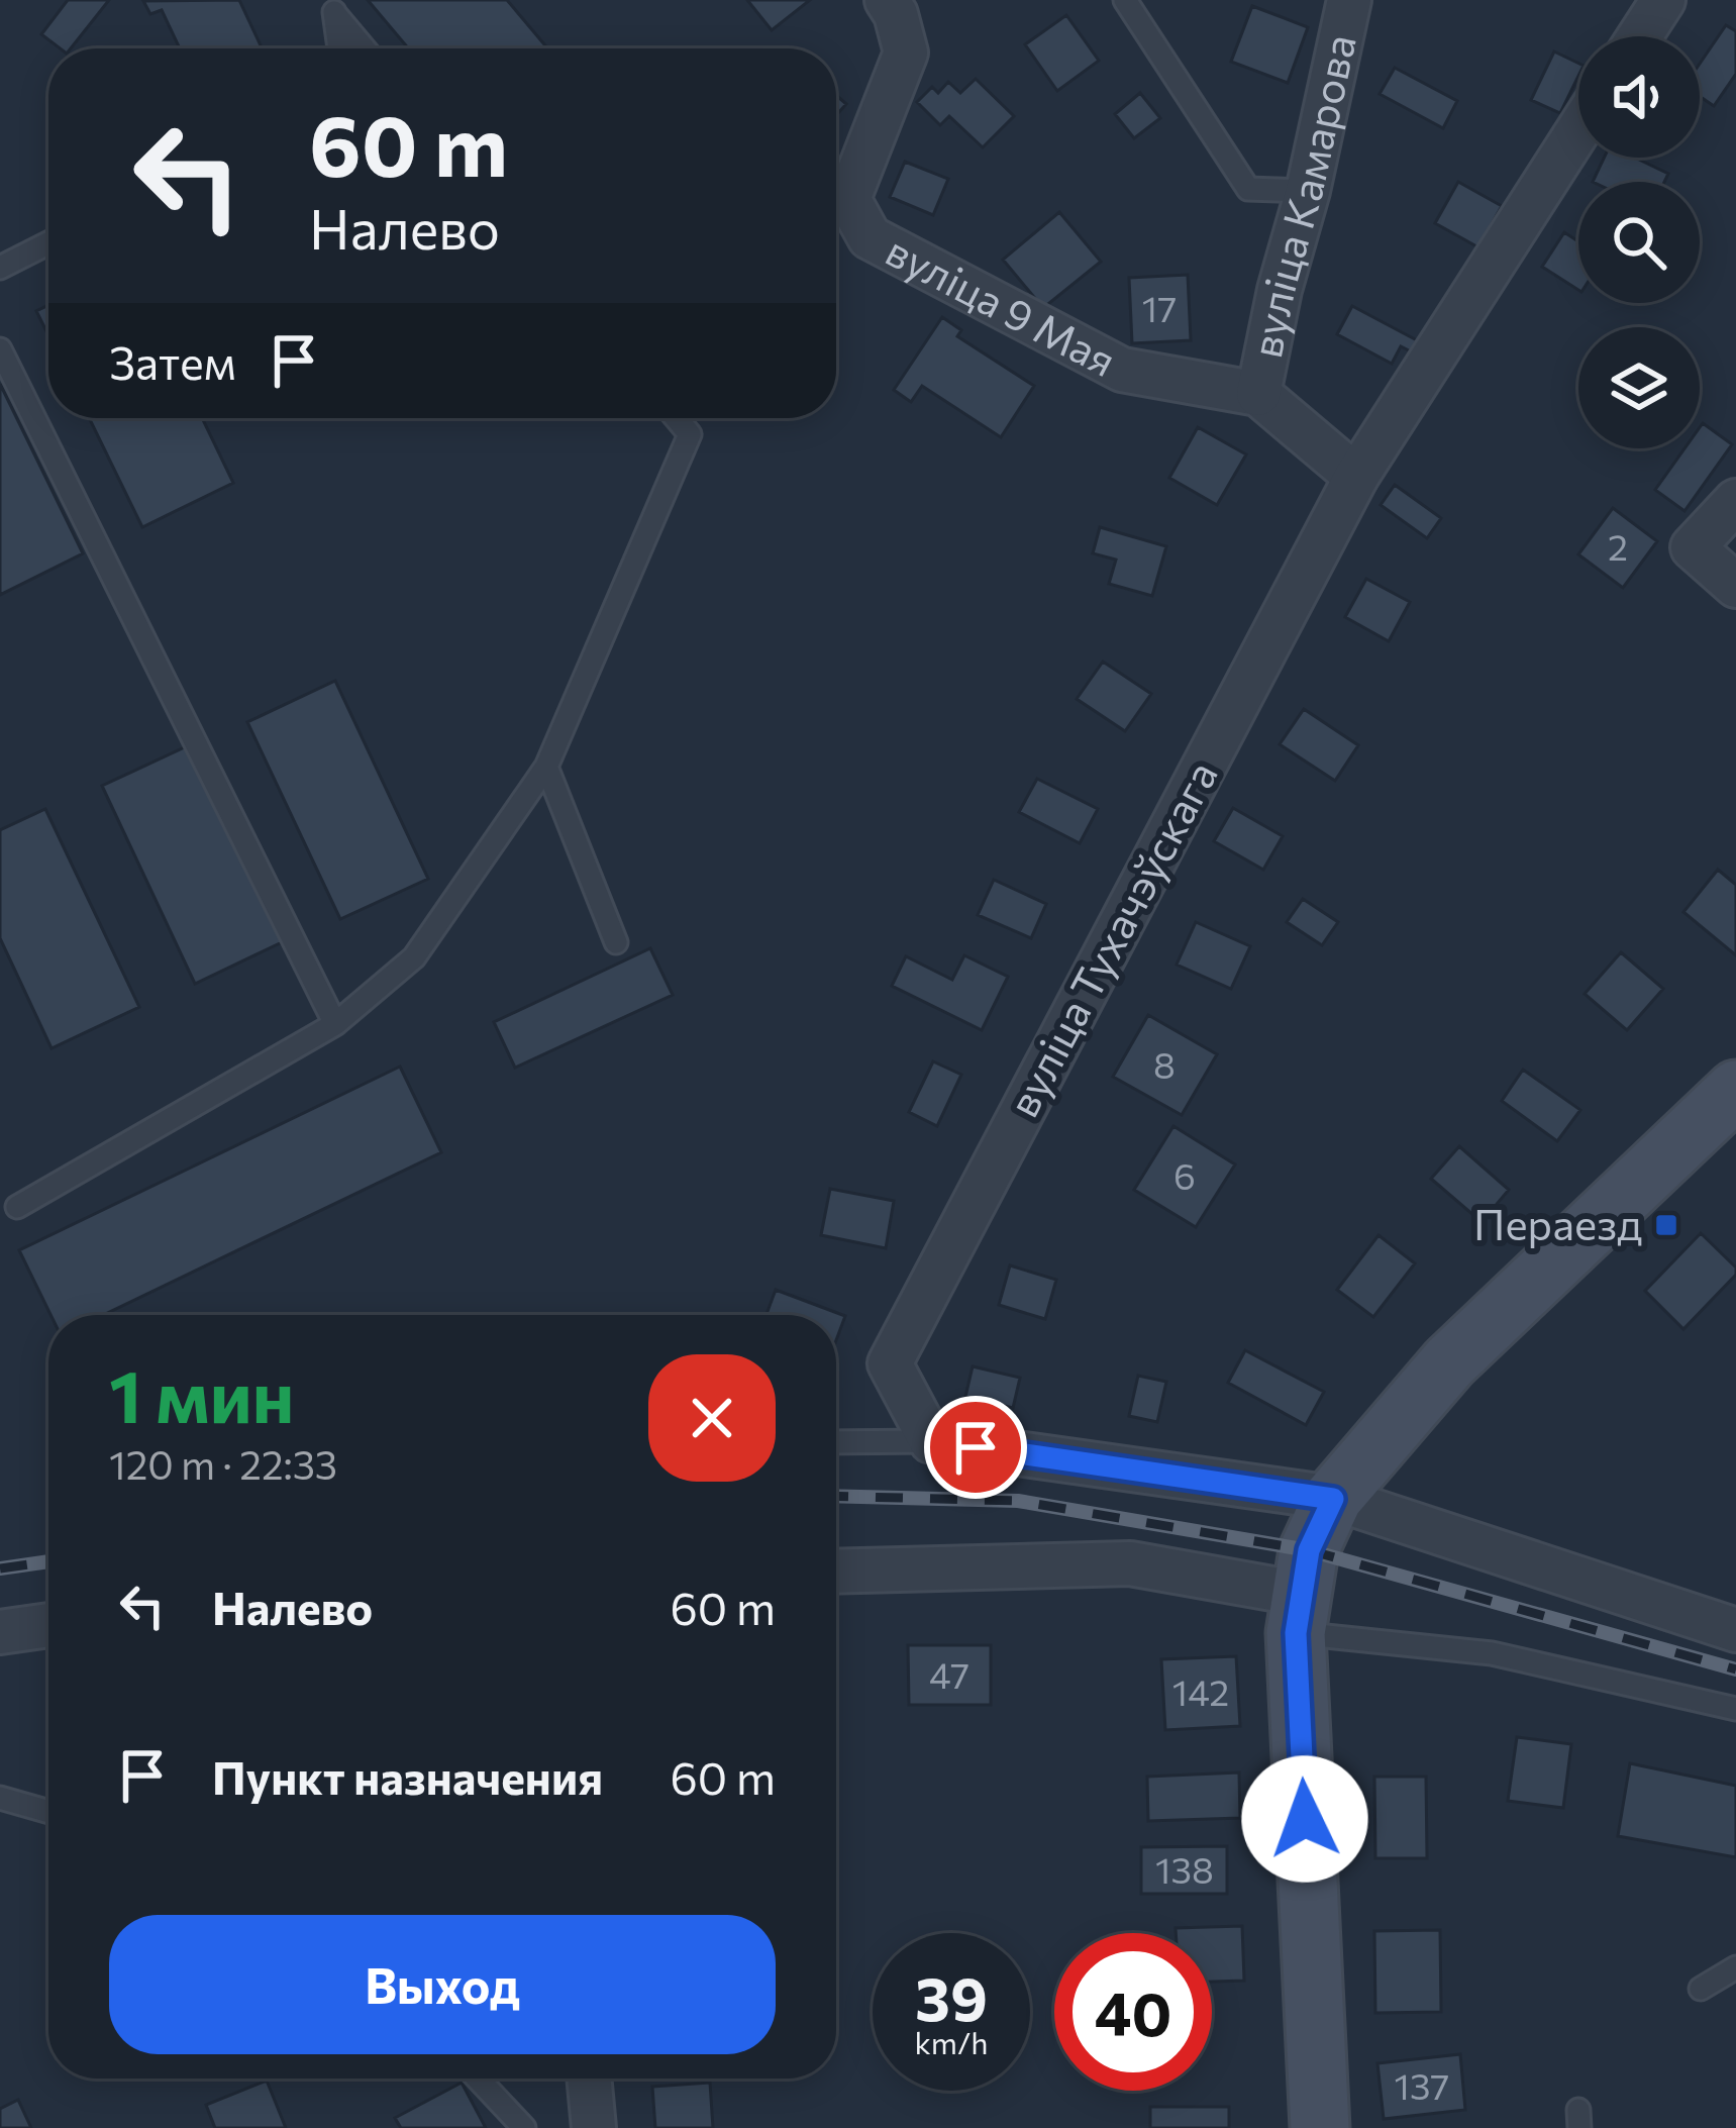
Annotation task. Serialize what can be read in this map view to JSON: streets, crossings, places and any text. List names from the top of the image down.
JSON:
{
  "streets": {
    "street": ["вуліца Камарова", "вуліца 9 Мая", "вуліца Тухачэўскага"]
  },
  "crossings": [
    ["вуліца Камарова", "вуліца 9 Мая"],
    ["вуліца 9 Мая", "вуліца Тухачэўскага"]
  ],
  "places": {
    "transit": ["Пераезд"]
  },
  "house_numbers": [
    "17",
    "2",
    "8",
    "6",
    "47",
    "142",
    "138",
    "137"
  ],
  "page": {
    "turn": ["60 m", "Налево"],
    "then": "Затем",
    "heading": ["1 мин", "120 m · 22:33"],
    "list": [
      {
        "name": "Налево",
        "value": "60 m"
      },
      {
        "name": "Пункт назначения",
        "value": "60 m"
      }
    ],
    "buttons": "Выход",
    "speed": "39 km/h",
    "limit": "40"
  }
}
